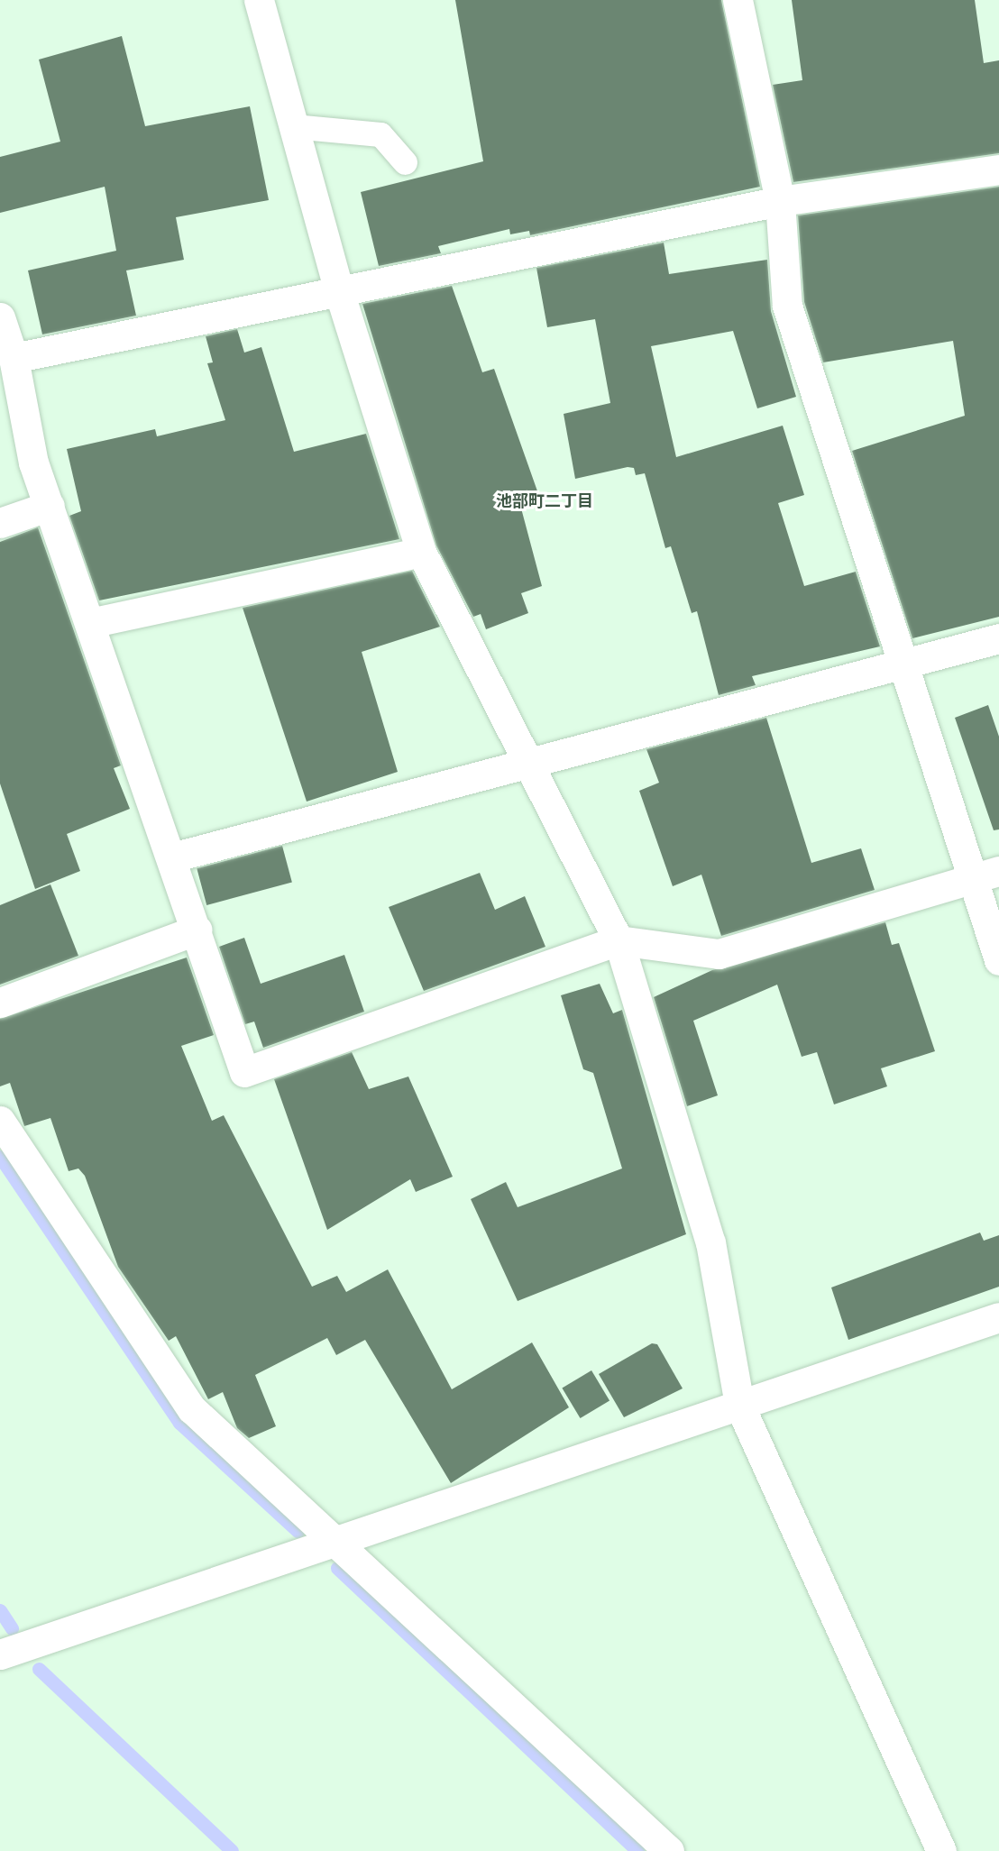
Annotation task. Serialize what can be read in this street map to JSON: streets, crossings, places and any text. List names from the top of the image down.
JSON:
{
  "districts": ["池部町二丁目"]
}
